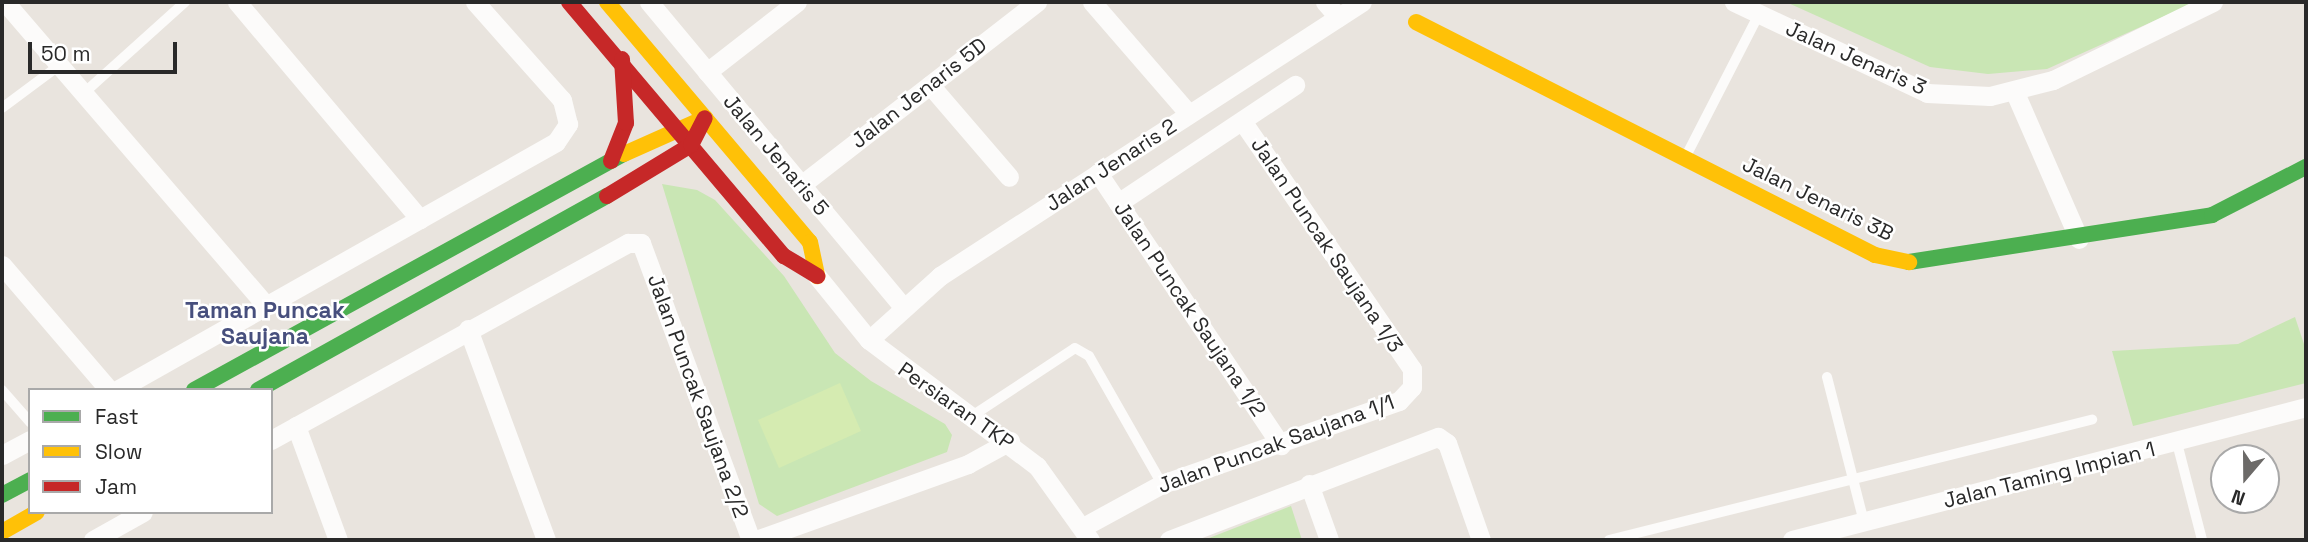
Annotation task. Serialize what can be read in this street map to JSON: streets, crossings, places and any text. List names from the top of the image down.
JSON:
{
  "streets": {
    "street": [
      "Jalan Jenaris 3",
      "Jalan Jenaris 5D",
      "Jalan Jenaris 5",
      "Jalan Jenaris 2",
      "Jalan Jenaris 3B",
      "Jalan Puncak Saujana 1/3",
      "Jalan Puncak Saujana 1/2",
      "Jalan Puncak Saujana 2/2",
      "Persiaran TKP",
      "Jalan Puncak Saujana 1/1",
      "Jalan Taming Impian 1"
    ]
  },
  "crossings": [
    ["Jalan Jenaris 5D", "Jalan Jenaris 5"],
    ["Jalan Jenaris 5", "Jalan Jenaris 2"],
    ["Jalan Jenaris 2", "Jalan Puncak Saujana 1/2"],
    ["Jalan Jenaris 2", "Persiaran TKP"],
    ["Jalan Puncak Saujana 1/3", "Jalan Puncak Saujana 1/1"],
    ["Jalan Puncak Saujana 1/2", "Jalan Puncak Saujana 1/1"],
    ["Persiaran TKP", "Jalan Puncak Saujana 1/1"]
  ],
  "districts": ["Taman Puncak Saujana"],
  "legend": ["Fast", "Slow", "Jam"],
  "scale_bar": "50 m",
  "north": "bottom"
}
